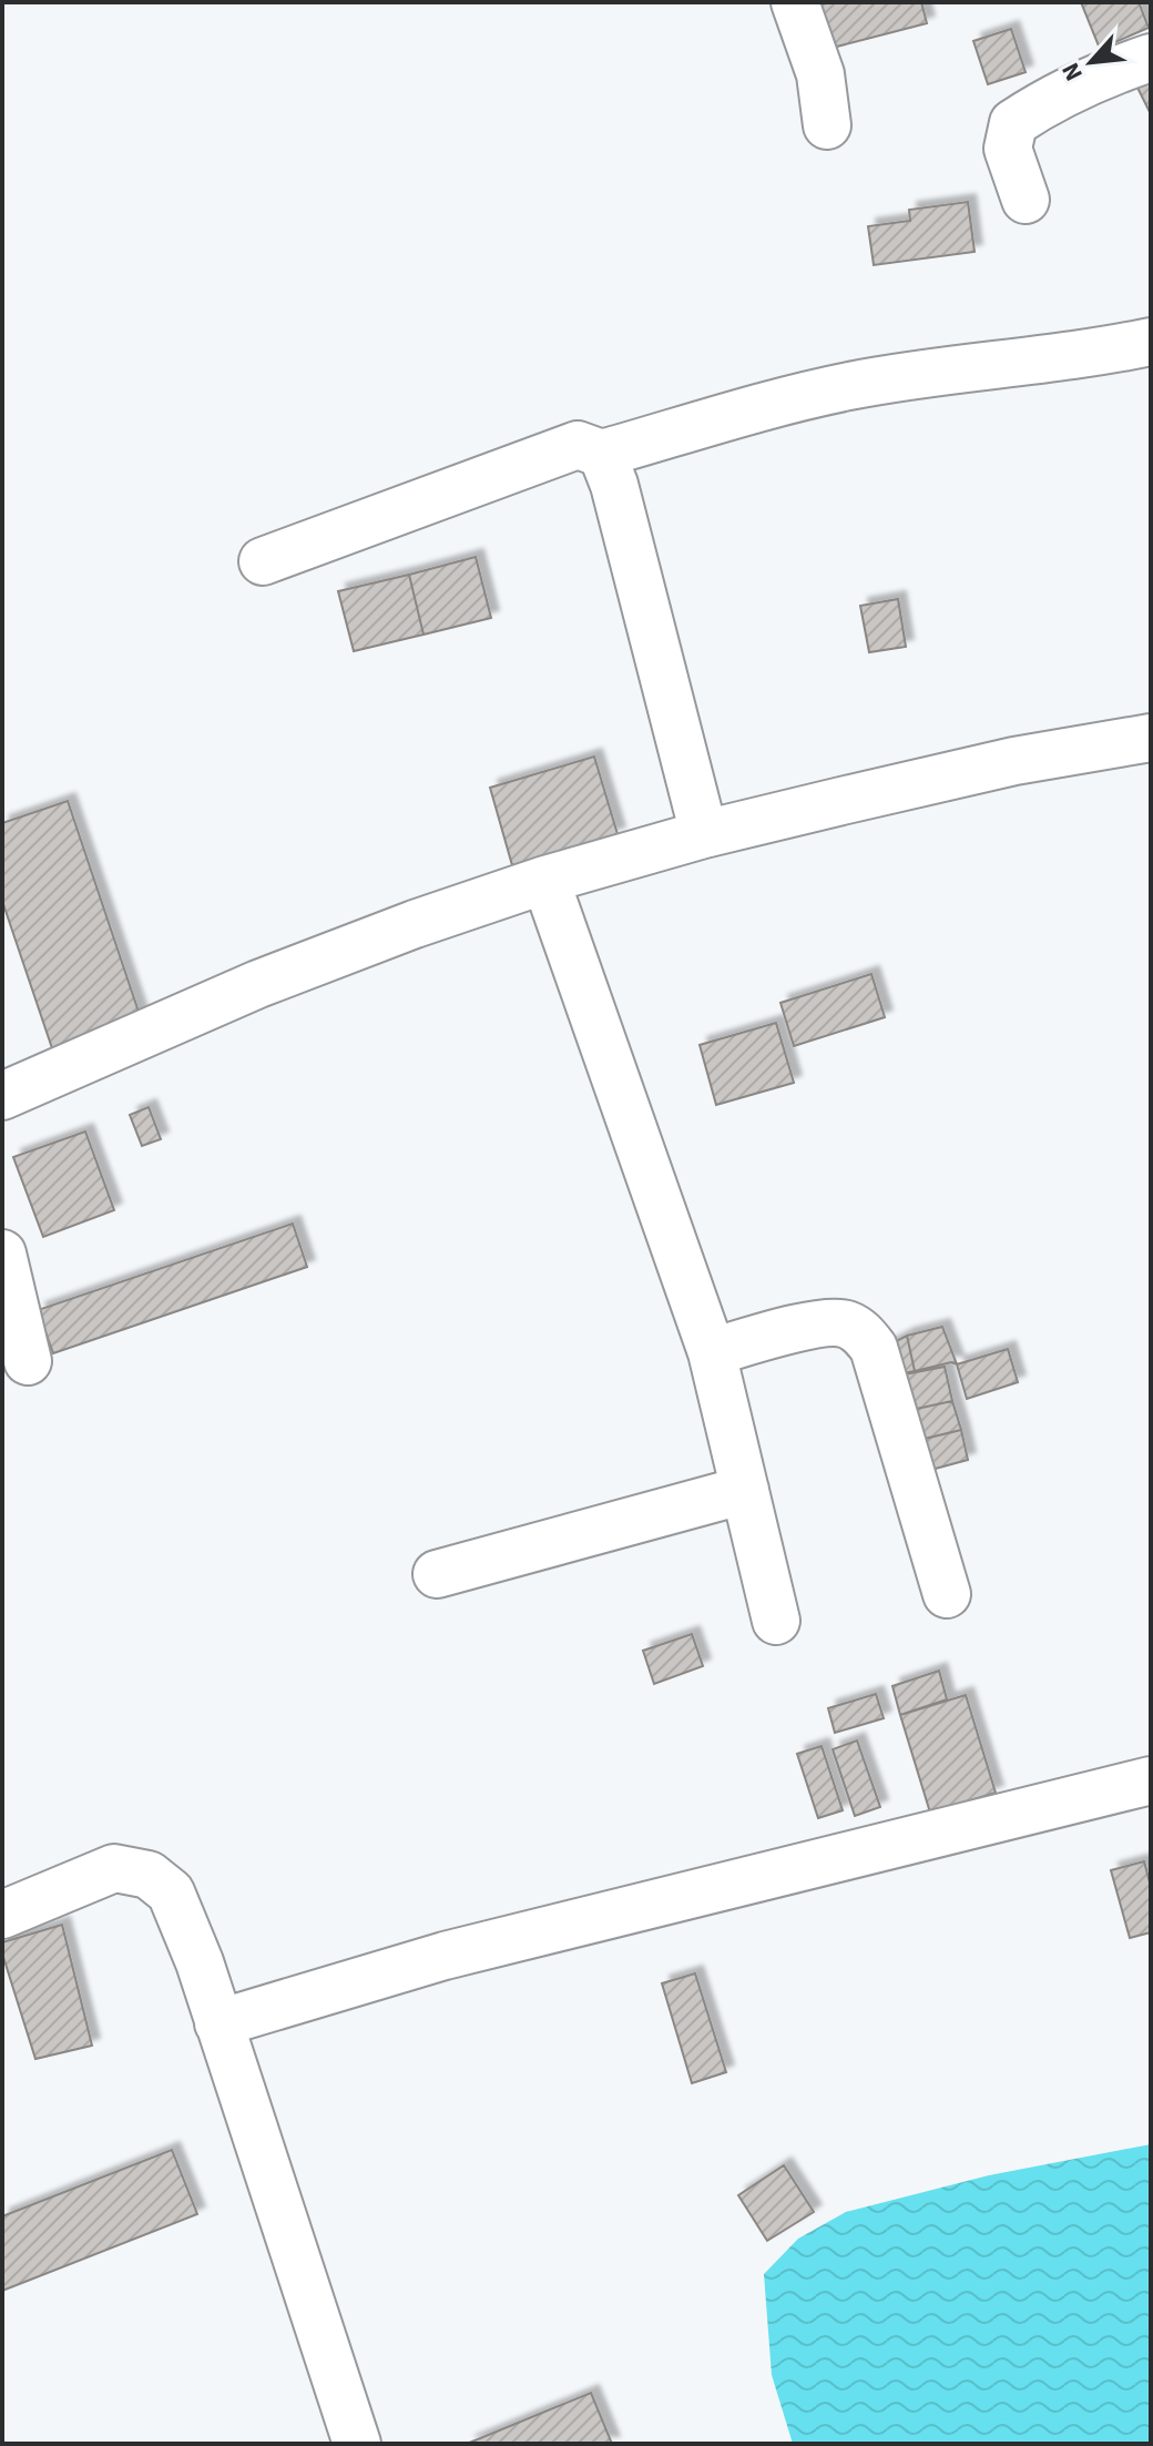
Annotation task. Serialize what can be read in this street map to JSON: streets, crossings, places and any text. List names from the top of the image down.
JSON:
{
  "north": "bottom left"
}
